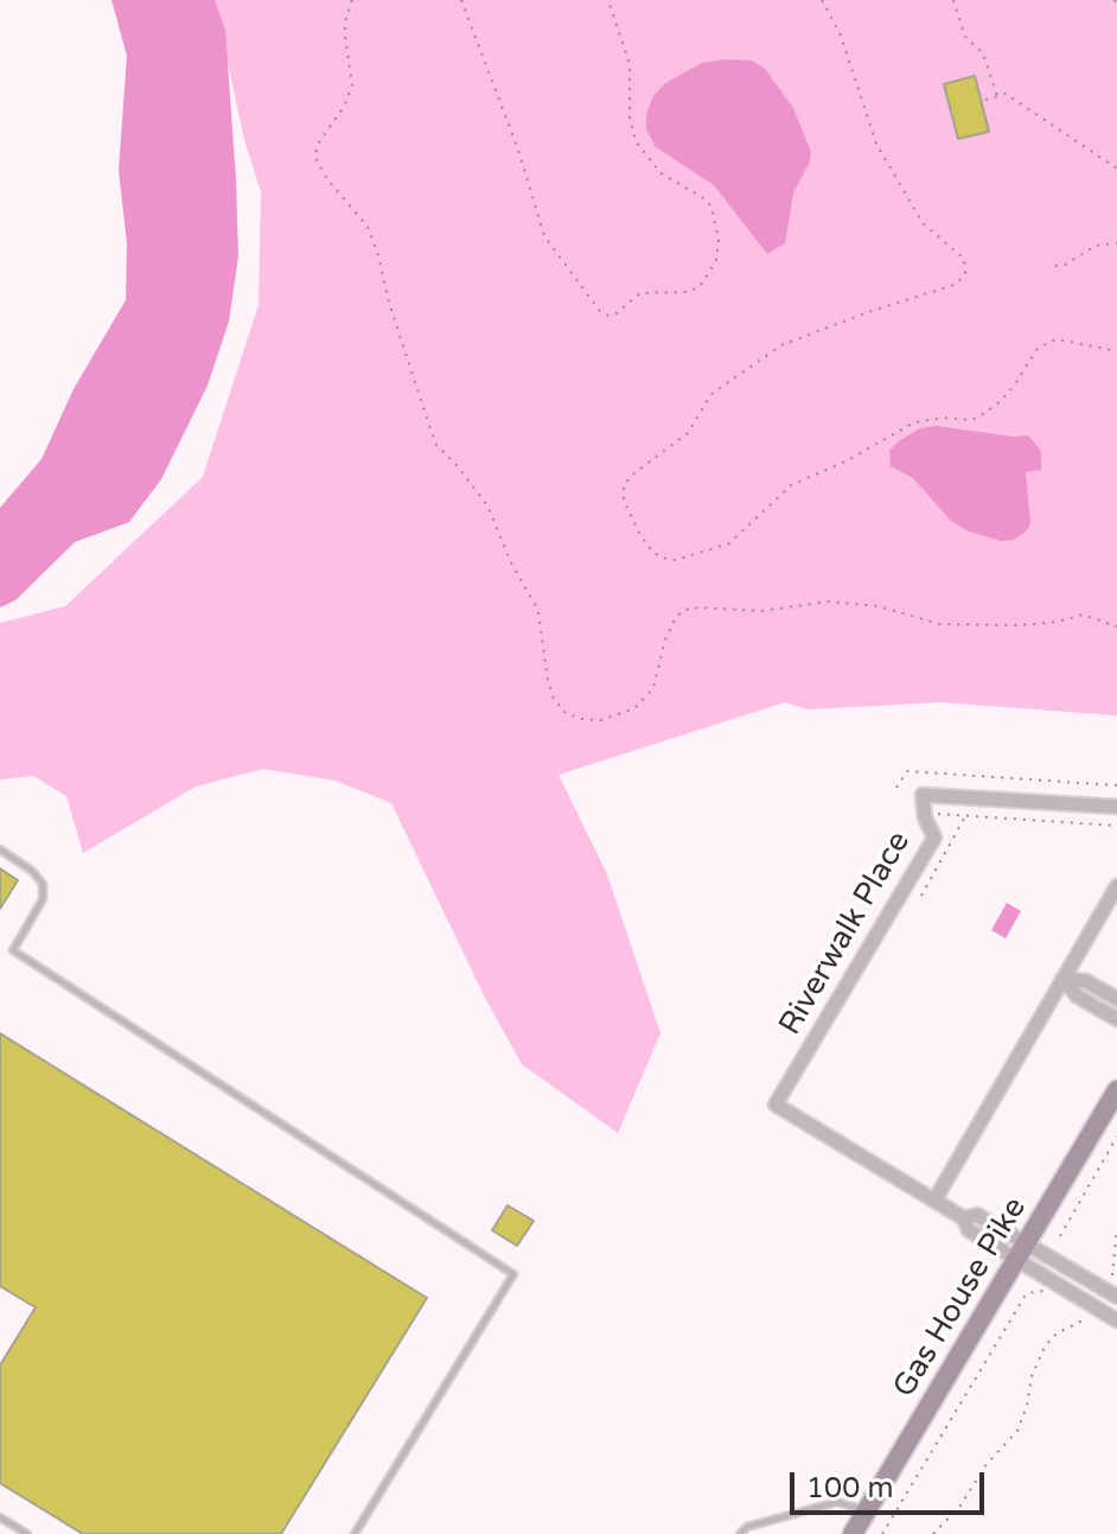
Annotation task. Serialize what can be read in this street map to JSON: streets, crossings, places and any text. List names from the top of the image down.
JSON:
{
  "streets": {
    "main road": ["Gas House Pike"],
    "street": ["Riverwalk Place"]
  },
  "crossings": [
    ["Riverwalk Place", "Gas House Pike"]
  ],
  "scale_bar": "100 m"
}
